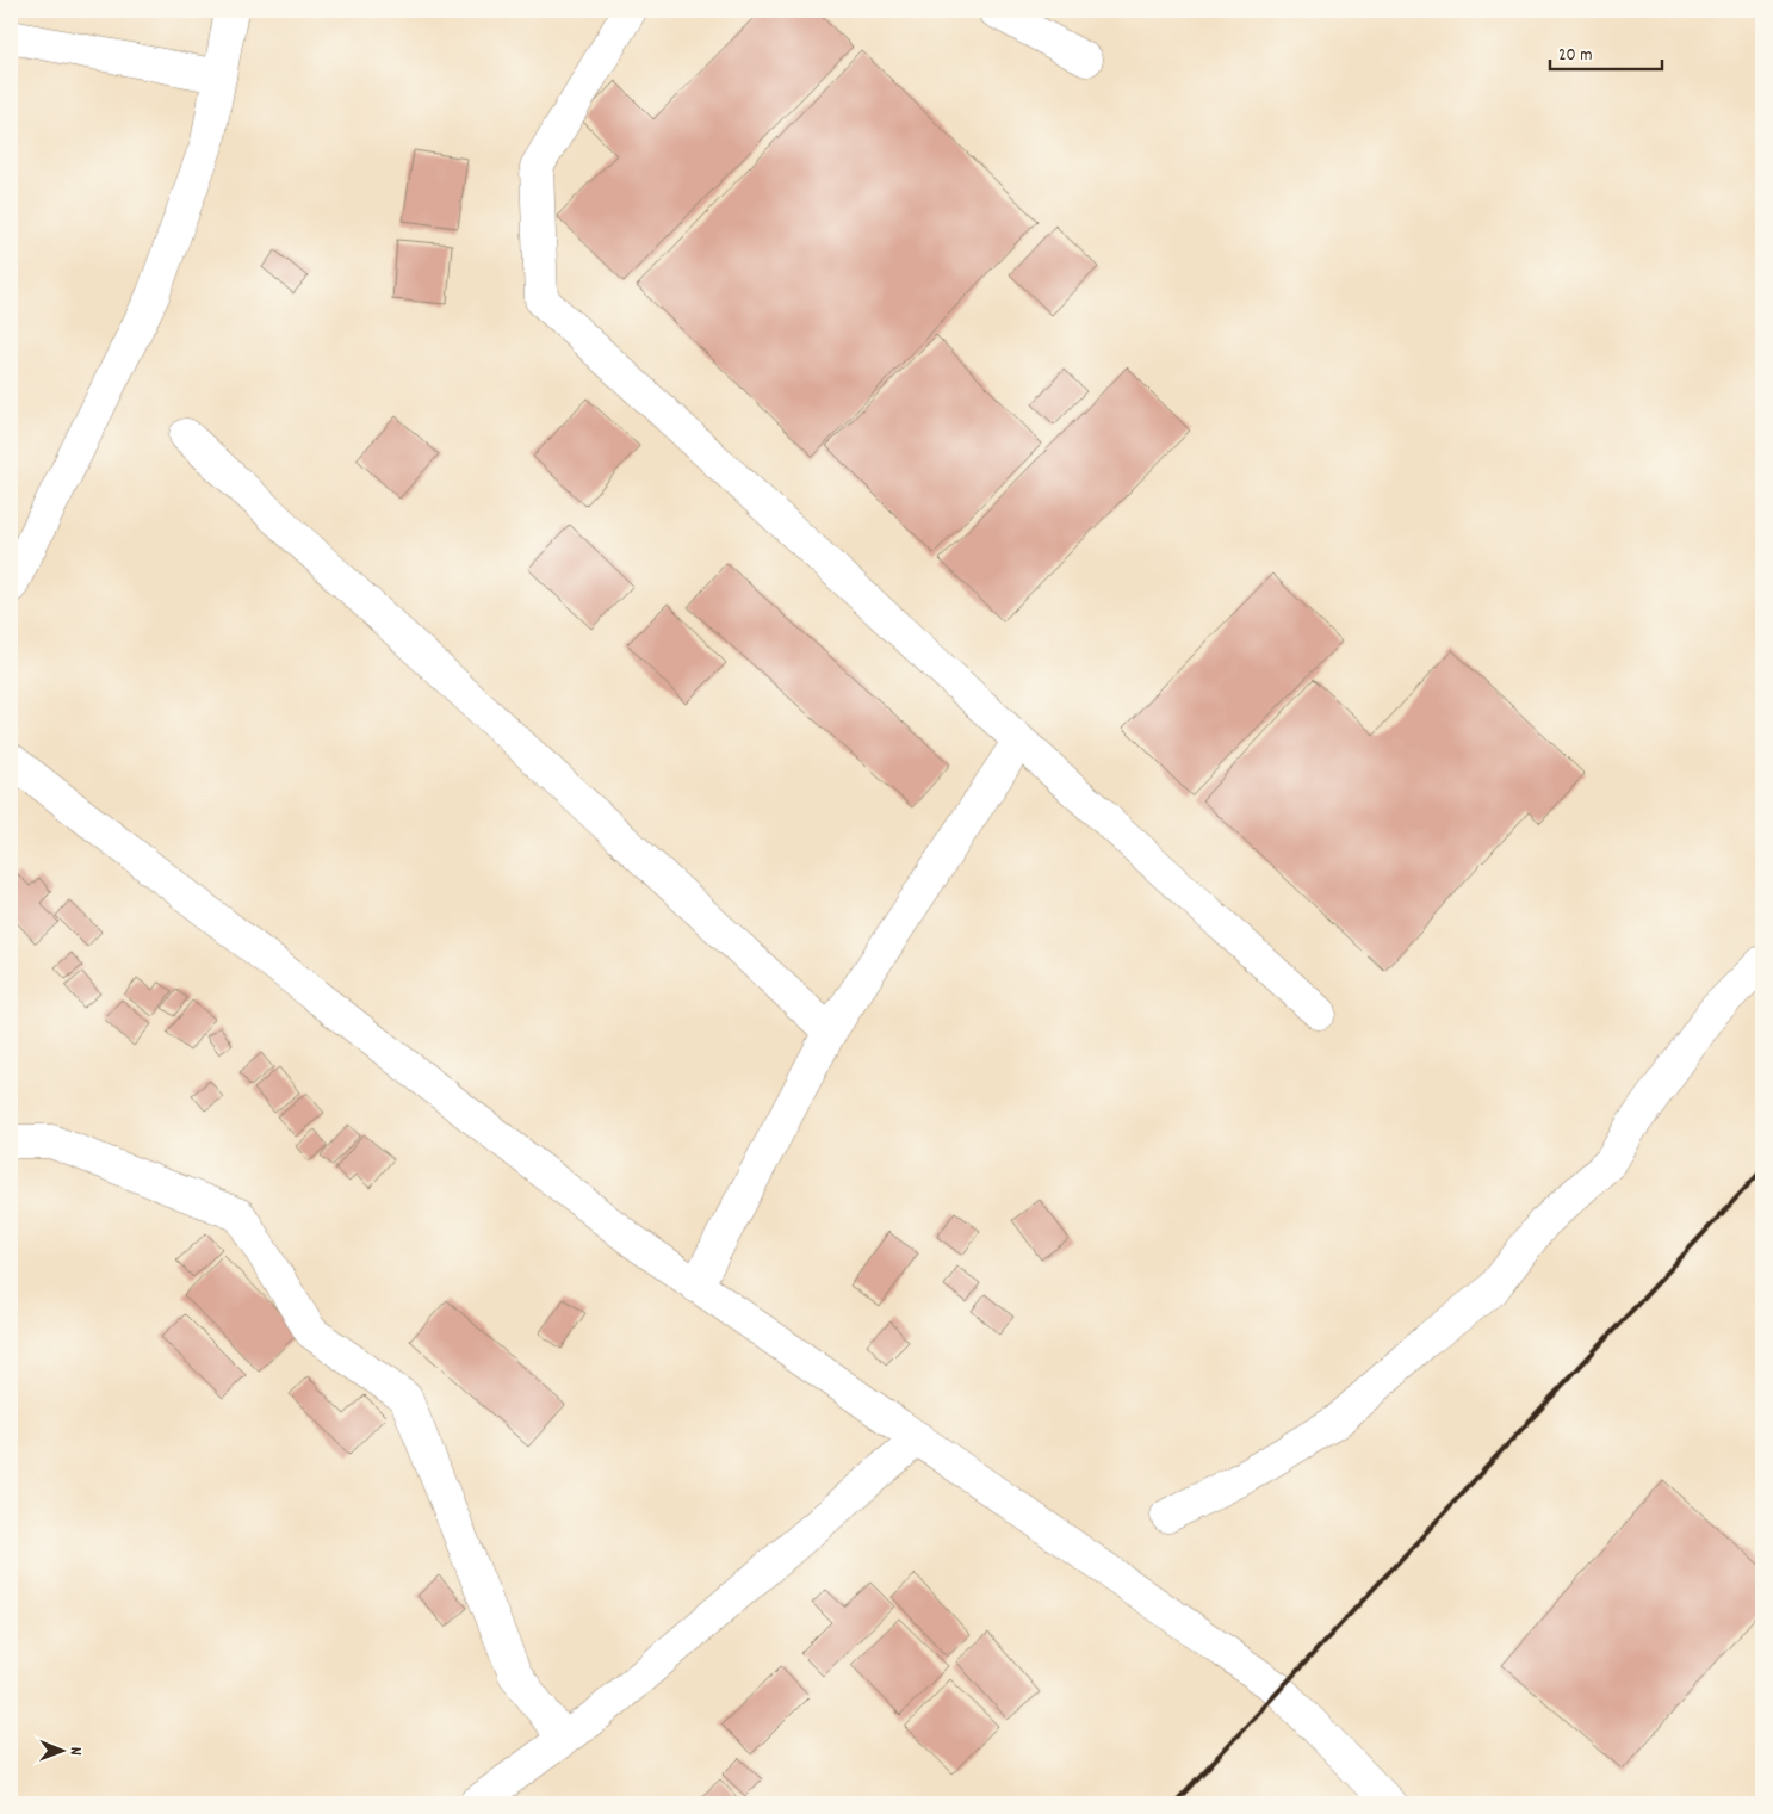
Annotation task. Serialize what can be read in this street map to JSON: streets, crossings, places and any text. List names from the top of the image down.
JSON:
{
  "scale_bar": "20 m",
  "north": "right"
}
